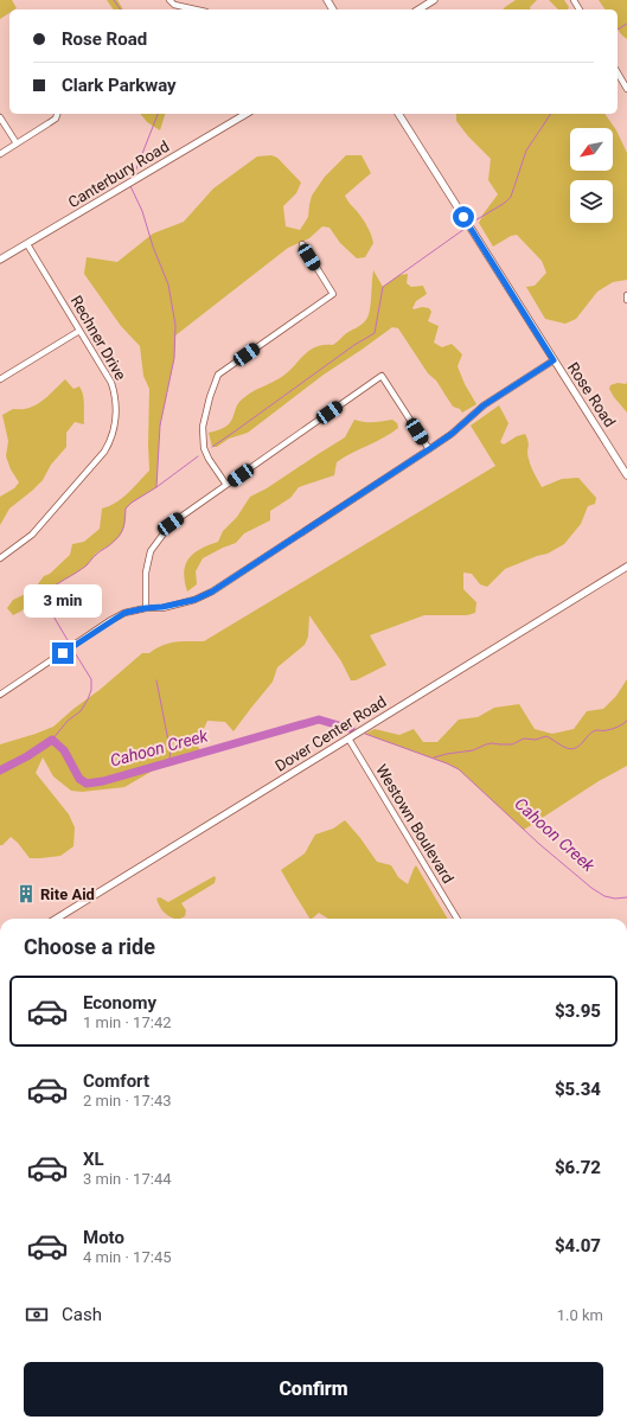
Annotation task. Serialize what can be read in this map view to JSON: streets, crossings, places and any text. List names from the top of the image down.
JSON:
{
  "streets": {
    "street": [
      "Canterbury Road",
      "Rechner Drive",
      "Rose Road",
      "Dover Center Road",
      "Westown Boulevard"
    ]
  },
  "crossings": [
    ["Canterbury Road", "Rechner Drive"],
    ["Dover Center Road", "Westown Boulevard"]
  ],
  "water": ["Cahoon Creek"],
  "places": {
    "building": ["Rite Aid"]
  },
  "north": "bottom left",
  "page": {
    "banner": ["Rose Road", "Clark Parkway"],
    "bubble": "3 min",
    "heading": "Choose a ride",
    "list": [
      {
        "name": "Economy",
        "note": "1 min · 17:42",
        "value": "$3.95"
      },
      {
        "name": "Comfort",
        "note": "2 min · 17:43",
        "value": "$5.34"
      },
      {
        "name": "XL",
        "note": "3 min · 17:44",
        "value": "$6.72"
      },
      {
        "name": "Moto",
        "note": "4 min · 17:45",
        "value": "$4.07"
      }
    ],
    "pay": ["Cash", "1.0 km"],
    "buttons": "Confirm"
  }
}
